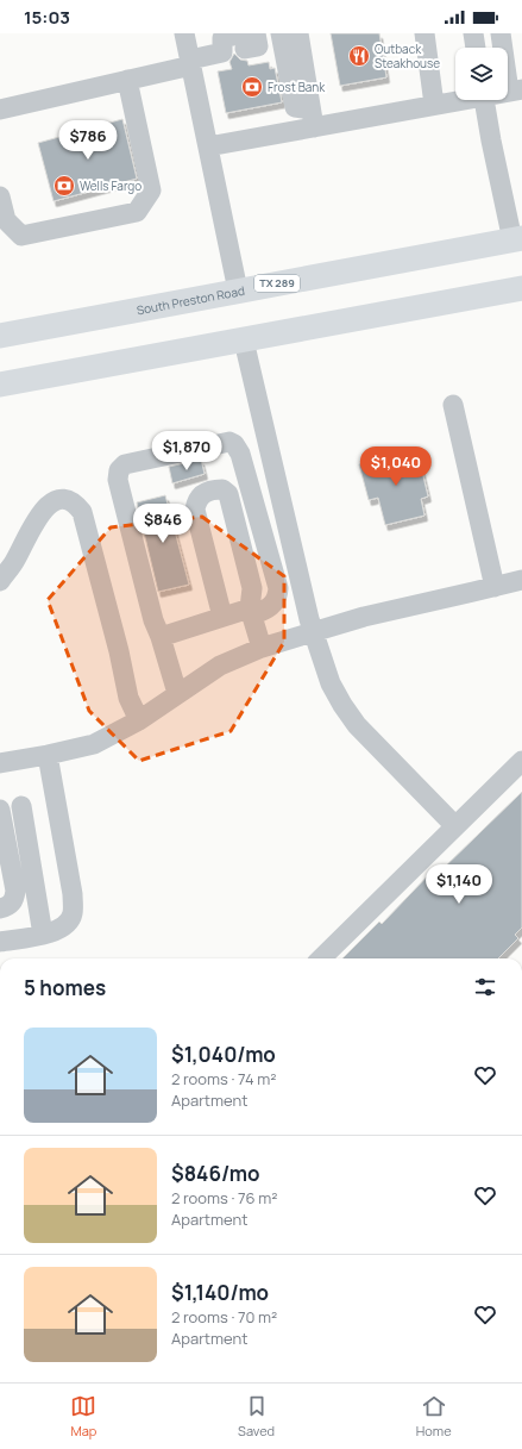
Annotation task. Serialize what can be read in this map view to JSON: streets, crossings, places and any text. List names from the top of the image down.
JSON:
{
  "streets": {
    "main road": ["TX 289", "South Preston Road"]
  },
  "places": {
    "restaurant": ["Outback Steakhouse"],
    "bank": ["Frost Bank", "Wells Fargo"]
  },
  "page": {
    "status": "15:03",
    "price": [
      "$786",
      "$1,870",
      "$1,040",
      "$846",
      "$1,140"
    ],
    "heading": "5 homes",
    "list": [
      {
        "name": "$1,040/mo",
        "note": "2 rooms · 74 m² · Apartment"
      },
      {
        "name": "$846/mo",
        "note": "2 rooms · 76 m² · Apartment"
      },
      {
        "name": "$1,140/mo",
        "note": "2 rooms · 70 m² · Apartment"
      }
    ],
    "tabs": ["Map", "Saved", "Home"]
  }
}
